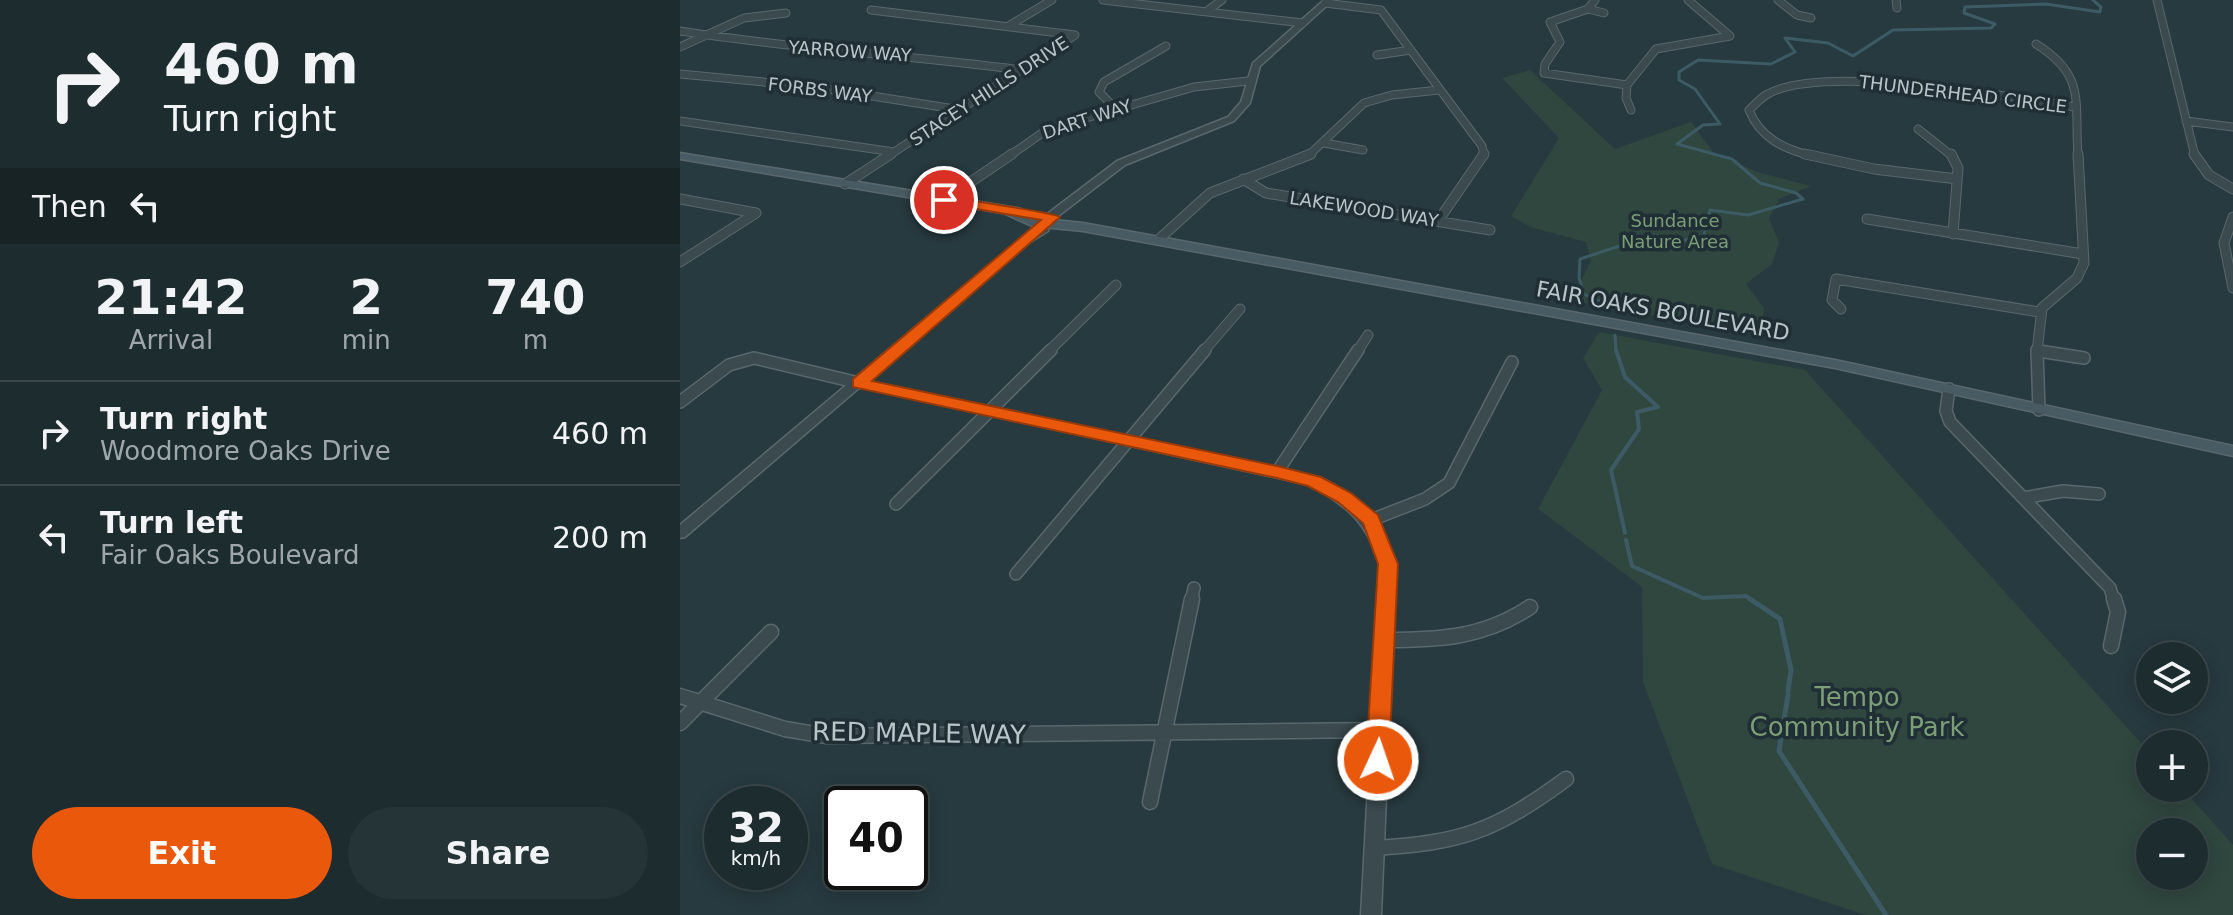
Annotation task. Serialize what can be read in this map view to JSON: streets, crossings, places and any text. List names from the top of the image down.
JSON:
{
  "streets": {
    "main road": ["FAIR OAKS BOULEVARD"],
    "street": [
      "YARROW WAY",
      "FORBS WAY",
      "STACEY HILLS DRIVE",
      "THUNDERHEAD CIRCLE",
      "DART WAY",
      "LAKEWOOD WAY",
      "RED MAPLE WAY"
    ]
  },
  "crossings": [
    ["YARROW WAY", "STACEY HILLS DRIVE"],
    ["FORBS WAY", "STACEY HILLS DRIVE"],
    ["STACEY HILLS DRIVE", "FAIR OAKS BOULEVARD"],
    ["DART WAY", "FAIR OAKS BOULEVARD"]
  ],
  "parks": ["Sundance Nature Area", "Tempo Community Park"],
  "page": {
    "turn": ["460 m", "Turn right"],
    "then": "Then",
    "eta": [
      "21:42",
      "Arrival",
      "2",
      "min",
      "740",
      "m"
    ],
    "list": [
      {
        "name": "Turn right",
        "note": "Woodmore Oaks Drive",
        "value": "460 m"
      },
      {
        "name": "Turn left",
        "note": "Fair Oaks Boulevard",
        "value": "200 m"
      }
    ],
    "map_buttons": ["+", "−"],
    "speed": "32 km/h",
    "limit": "40",
    "buttons": ["Exit", "Share"]
  }
}
